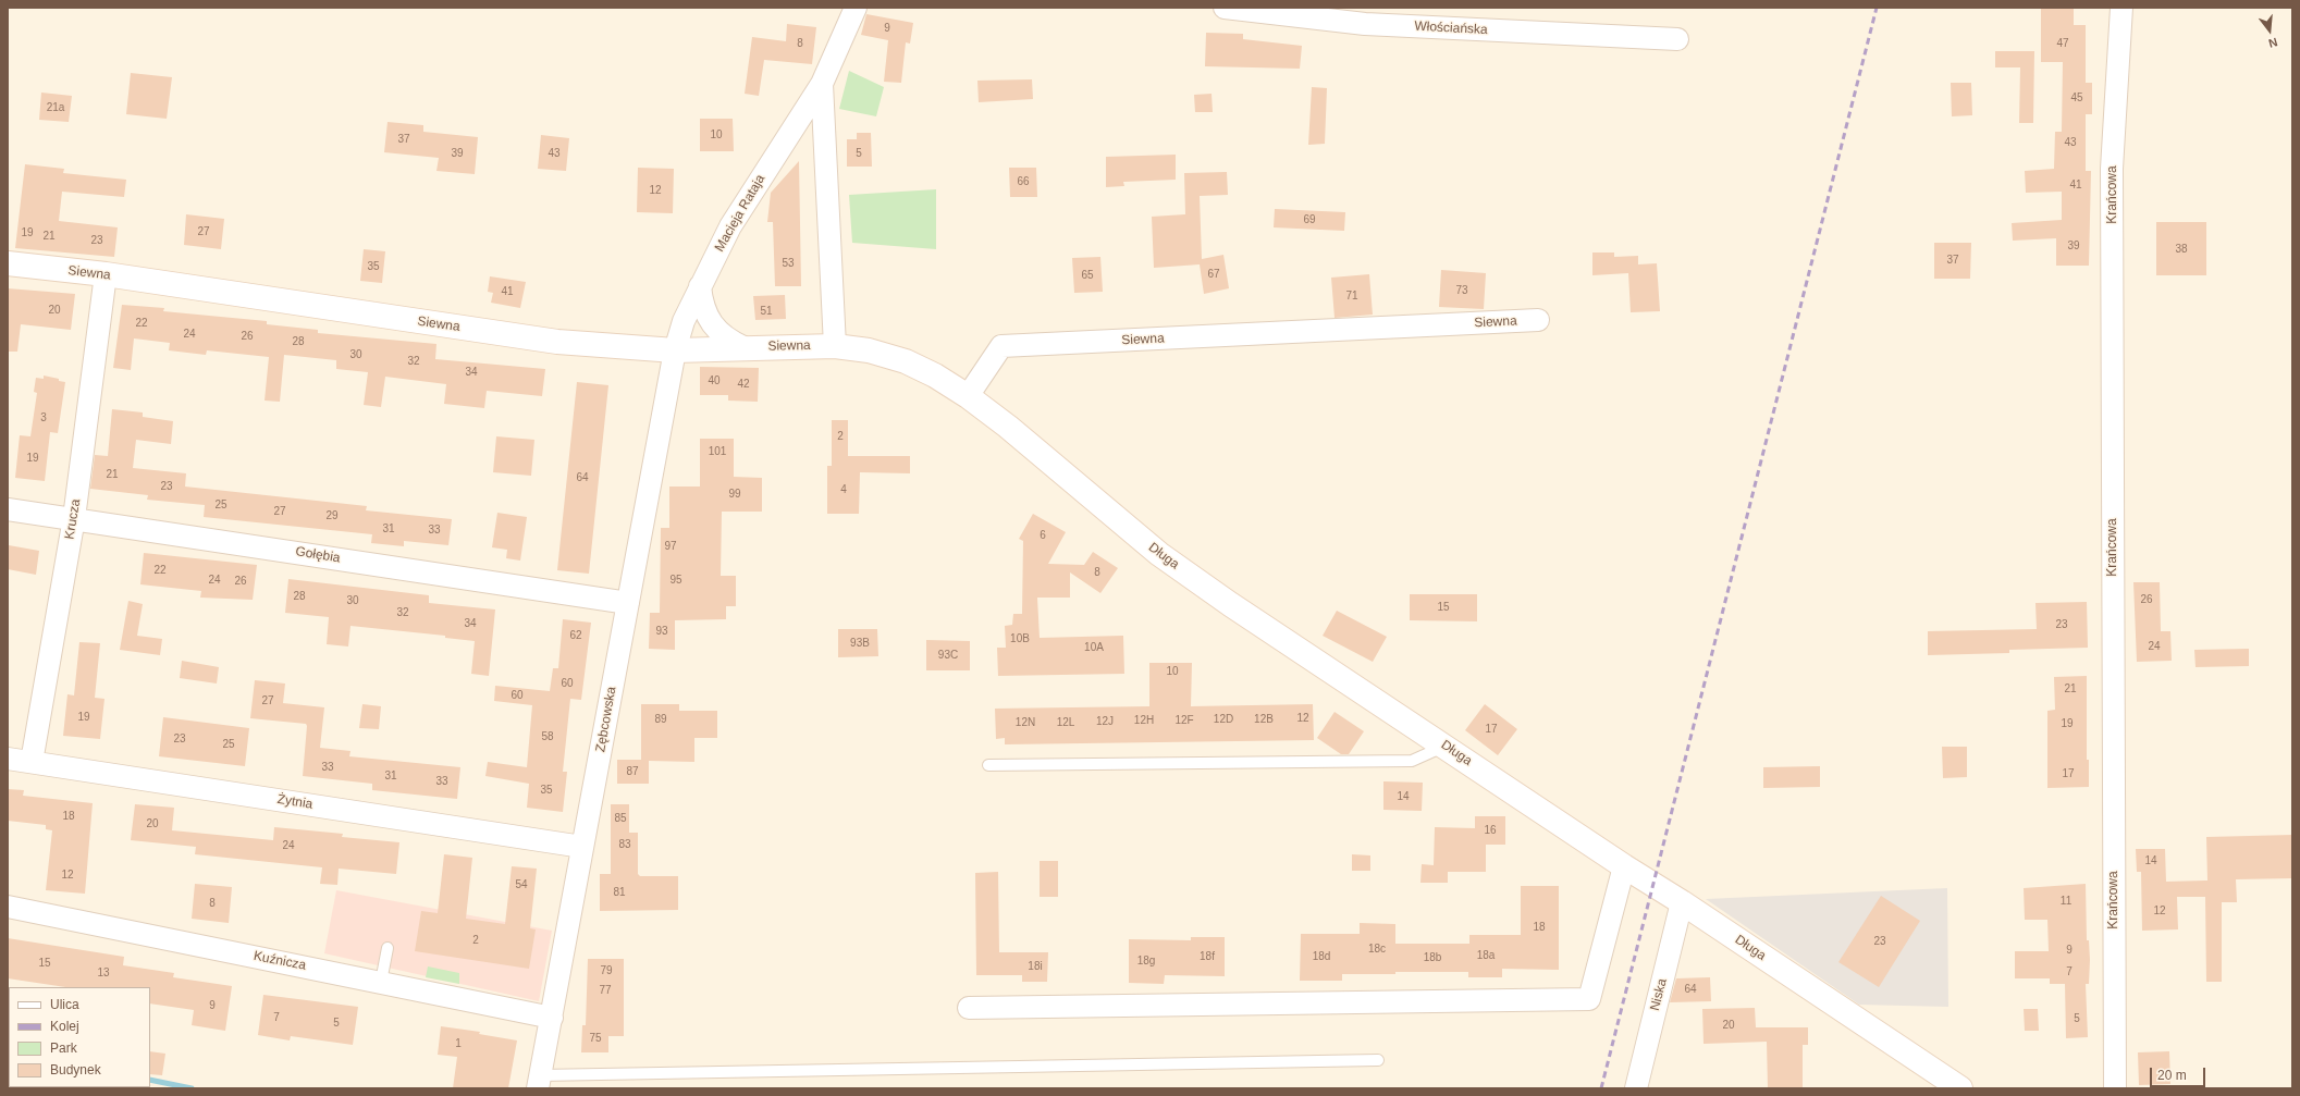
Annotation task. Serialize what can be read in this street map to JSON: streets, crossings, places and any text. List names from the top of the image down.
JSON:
{
  "streets": {
    "street": [
      "Włościańska",
      "Krańcowa",
      "Macieja Rataja",
      "Siewna",
      "Krucza",
      "Gołębia",
      "Długa",
      "Zębcowska",
      "Żytnia",
      "Kuźnicza",
      "Niska"
    ]
  },
  "crossings": [
    ["Macieja Rataja", "Siewna"],
    ["Macieja Rataja", "Zębcowska"],
    ["Siewna", "Krucza"],
    ["Siewna", "Długa"],
    ["Siewna", "Zębcowska"],
    ["Krucza", "Gołębia"],
    ["Krucza", "Żytnia"],
    ["Gołębia", "Zębcowska"],
    ["Długa", "Niska"],
    ["Zębcowska", "Żytnia"],
    ["Zębcowska", "Kuźnicza"]
  ],
  "house_numbers": [
    "9",
    "8",
    "47",
    "45",
    "21a",
    "10",
    "37",
    "43",
    "39",
    "43",
    "5",
    "66",
    "41",
    "12",
    "69",
    "27",
    "19",
    "21",
    "23",
    "39",
    "38",
    "37",
    "53",
    "35",
    "67",
    "65",
    "73",
    "41",
    "71",
    "20",
    "51",
    "22",
    "24",
    "26",
    "28",
    "30",
    "32",
    "34",
    "40",
    "42",
    "3",
    "2",
    "101",
    "19",
    "21",
    "64",
    "23",
    "4",
    "99",
    "25",
    "27",
    "29",
    "31",
    "33",
    "6",
    "97",
    "22",
    "8",
    "24",
    "95",
    "26",
    "28",
    "26",
    "30",
    "15",
    "32",
    "34",
    "23",
    "93",
    "62",
    "10B",
    "93B",
    "24",
    "10A",
    "93C",
    "10",
    "60",
    "21",
    "60",
    "27",
    "19",
    "12",
    "89",
    "12D",
    "12B",
    "12H",
    "12F",
    "12J",
    "12N",
    "12L",
    "19",
    "17",
    "58",
    "23",
    "25",
    "33",
    "87",
    "17",
    "31",
    "33",
    "35",
    "14",
    "18",
    "85",
    "20",
    "16",
    "83",
    "24",
    "14",
    "12",
    "54",
    "81",
    "11",
    "8",
    "12",
    "18",
    "2",
    "23",
    "18c",
    "9",
    "18a",
    "18f",
    "18d",
    "18b",
    "18g",
    "15",
    "18i",
    "79",
    "7",
    "13",
    "64",
    "77",
    "9",
    "7",
    "5",
    "5",
    "20",
    "75",
    "1"
  ],
  "legend": [
    "Ulica",
    "Kolej",
    "Park",
    "Budynek"
  ],
  "scale_bar": "20 m",
  "north": "bottom"
}
